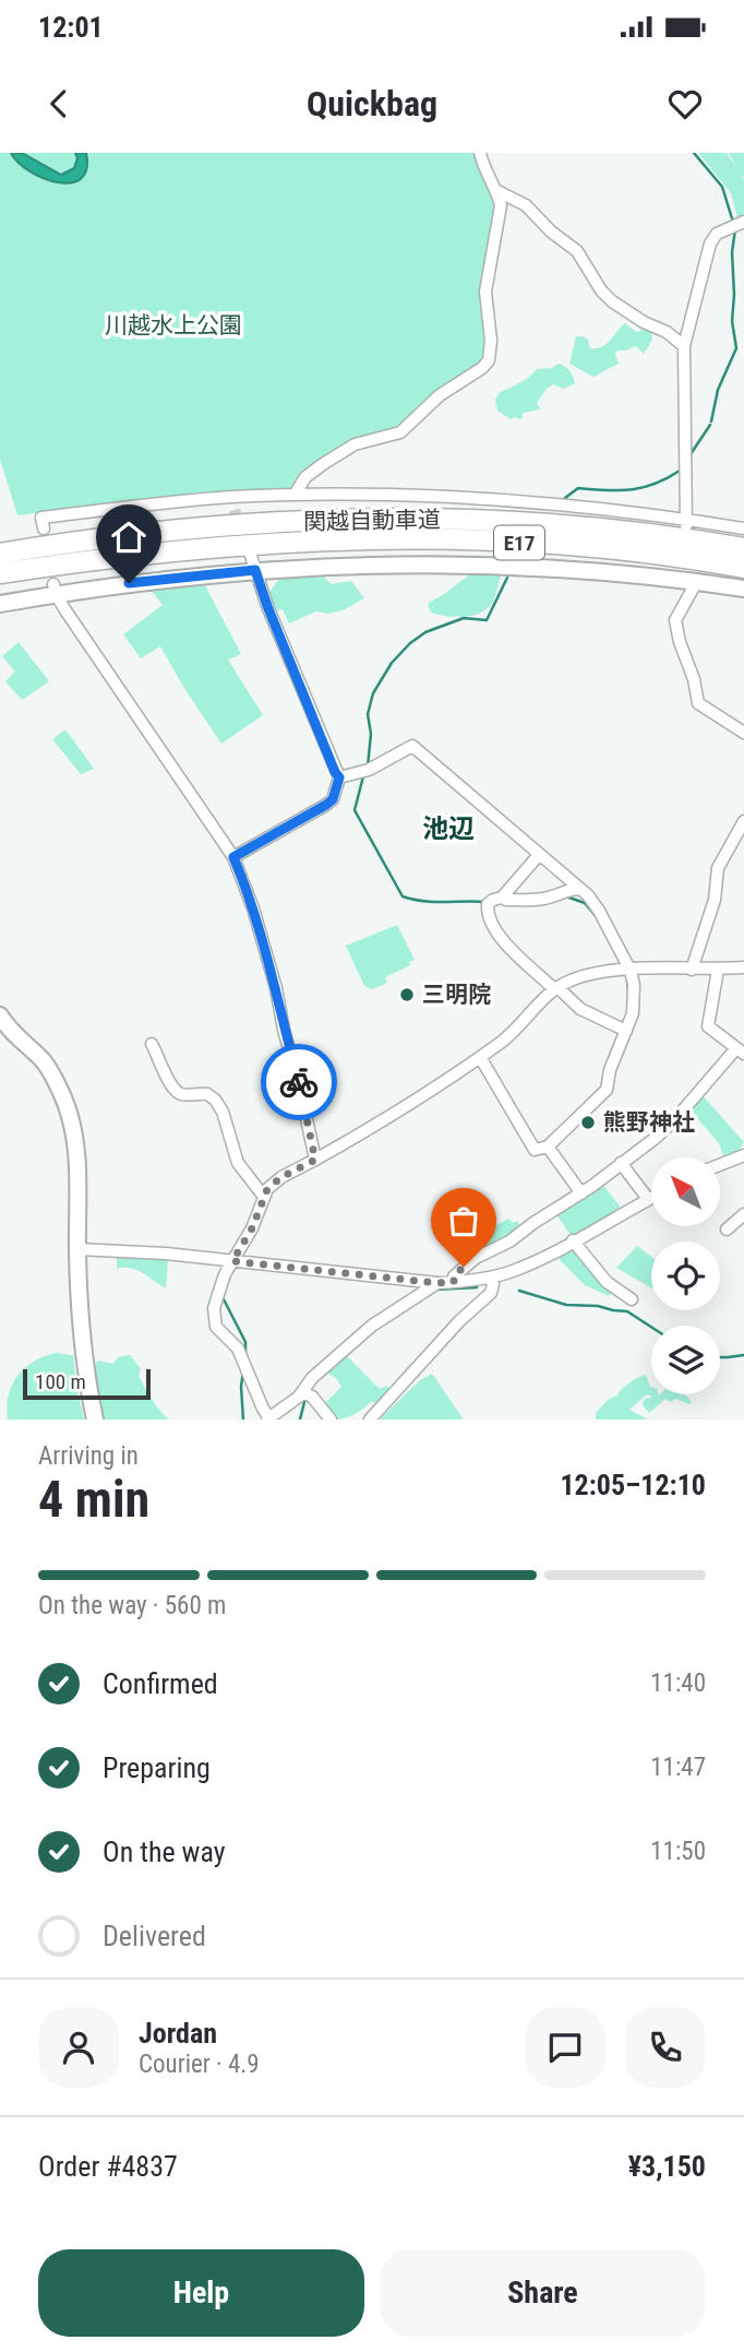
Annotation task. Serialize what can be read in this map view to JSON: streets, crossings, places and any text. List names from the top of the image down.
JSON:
{
  "streets": {
    "highway": ["関越自動車道", "E17"]
  },
  "districts": ["池辺"],
  "parks": ["川越水上公園"],
  "places": ["三明院", "熊野神社"],
  "scale_bar": "100 m",
  "north": "top left",
  "page": {
    "status": "12:01",
    "header": "Quickbag",
    "scale": "100 m",
    "heading": ["4 min", "Arriving in", "12:05–12:10"],
    "panel": [
      "Jordan",
      "Courier · 4.9",
      "Order #4837",
      "¥3,150"
    ],
    "bar": "On the way · 560 m",
    "list": [
      ["Confirmed", "11:40"],
      ["Preparing", "11:47"],
      ["On the way", "11:50"],
      "Delivered"
    ],
    "buttons": ["Help", "Share"]
  }
}
